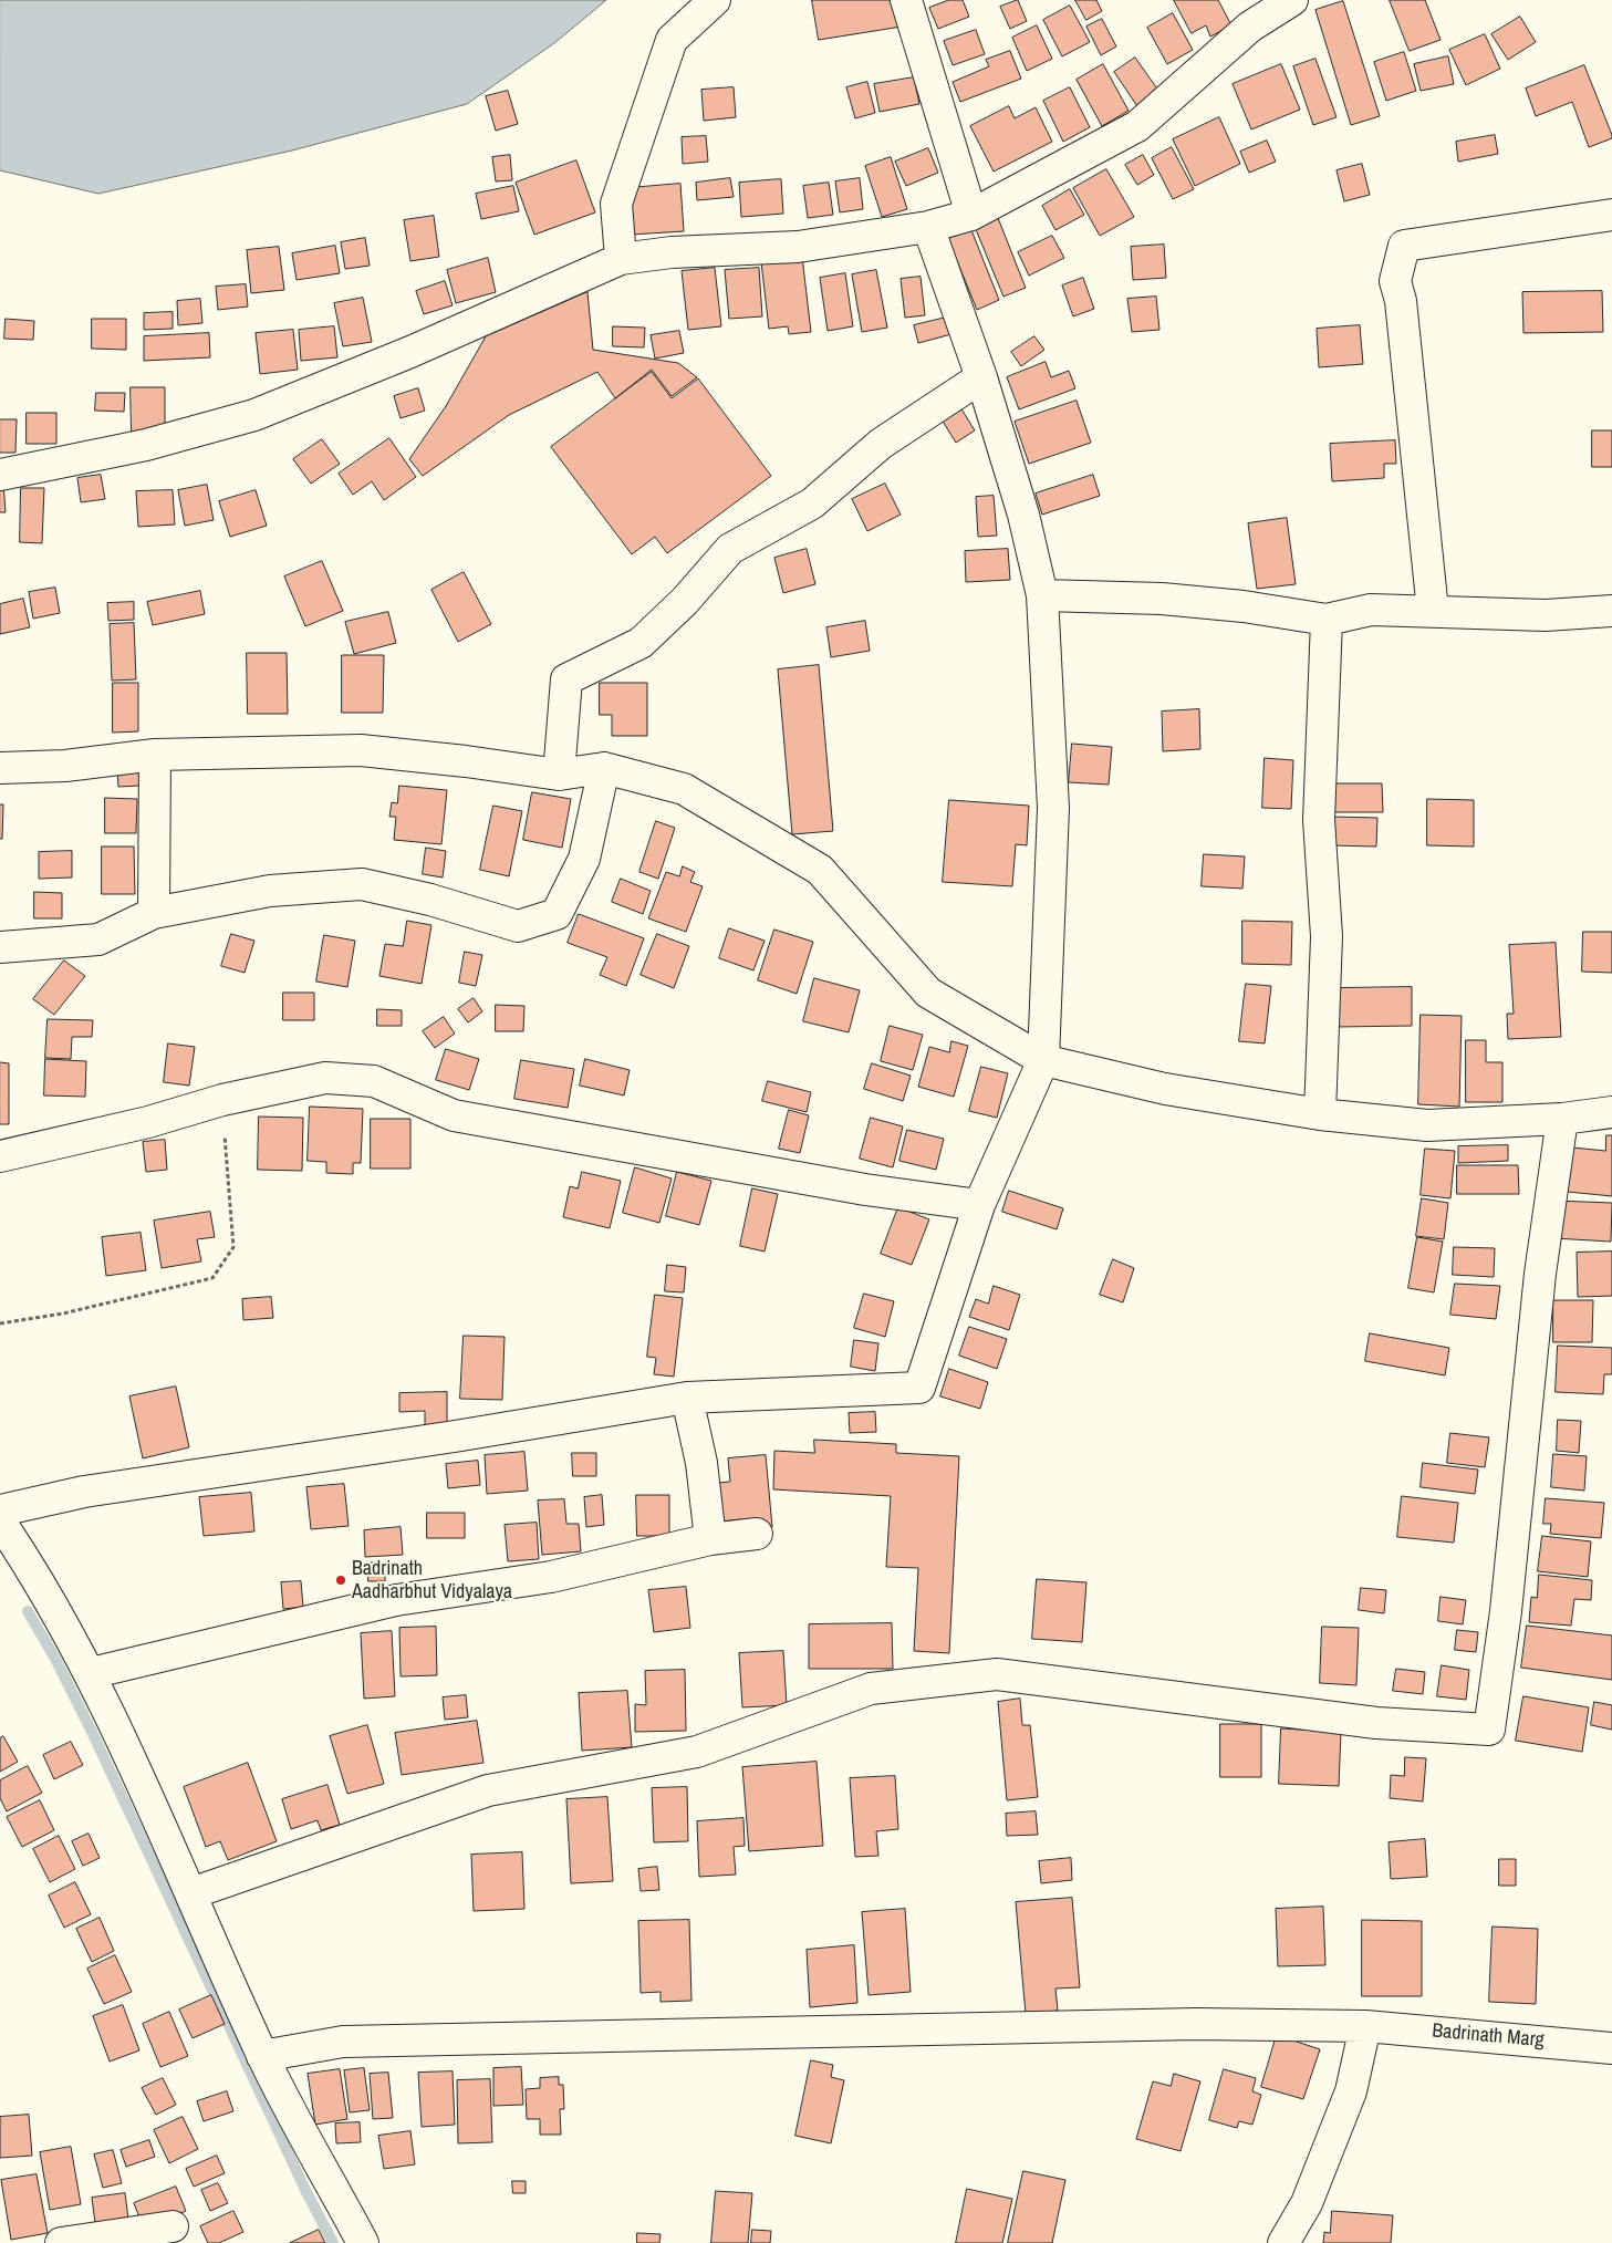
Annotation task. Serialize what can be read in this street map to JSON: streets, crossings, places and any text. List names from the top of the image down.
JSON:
{
  "streets": {
    "street": ["Badrinath Marg"]
  },
  "places": ["Badrinath Aadharbhut Vidyalaya"]
}
